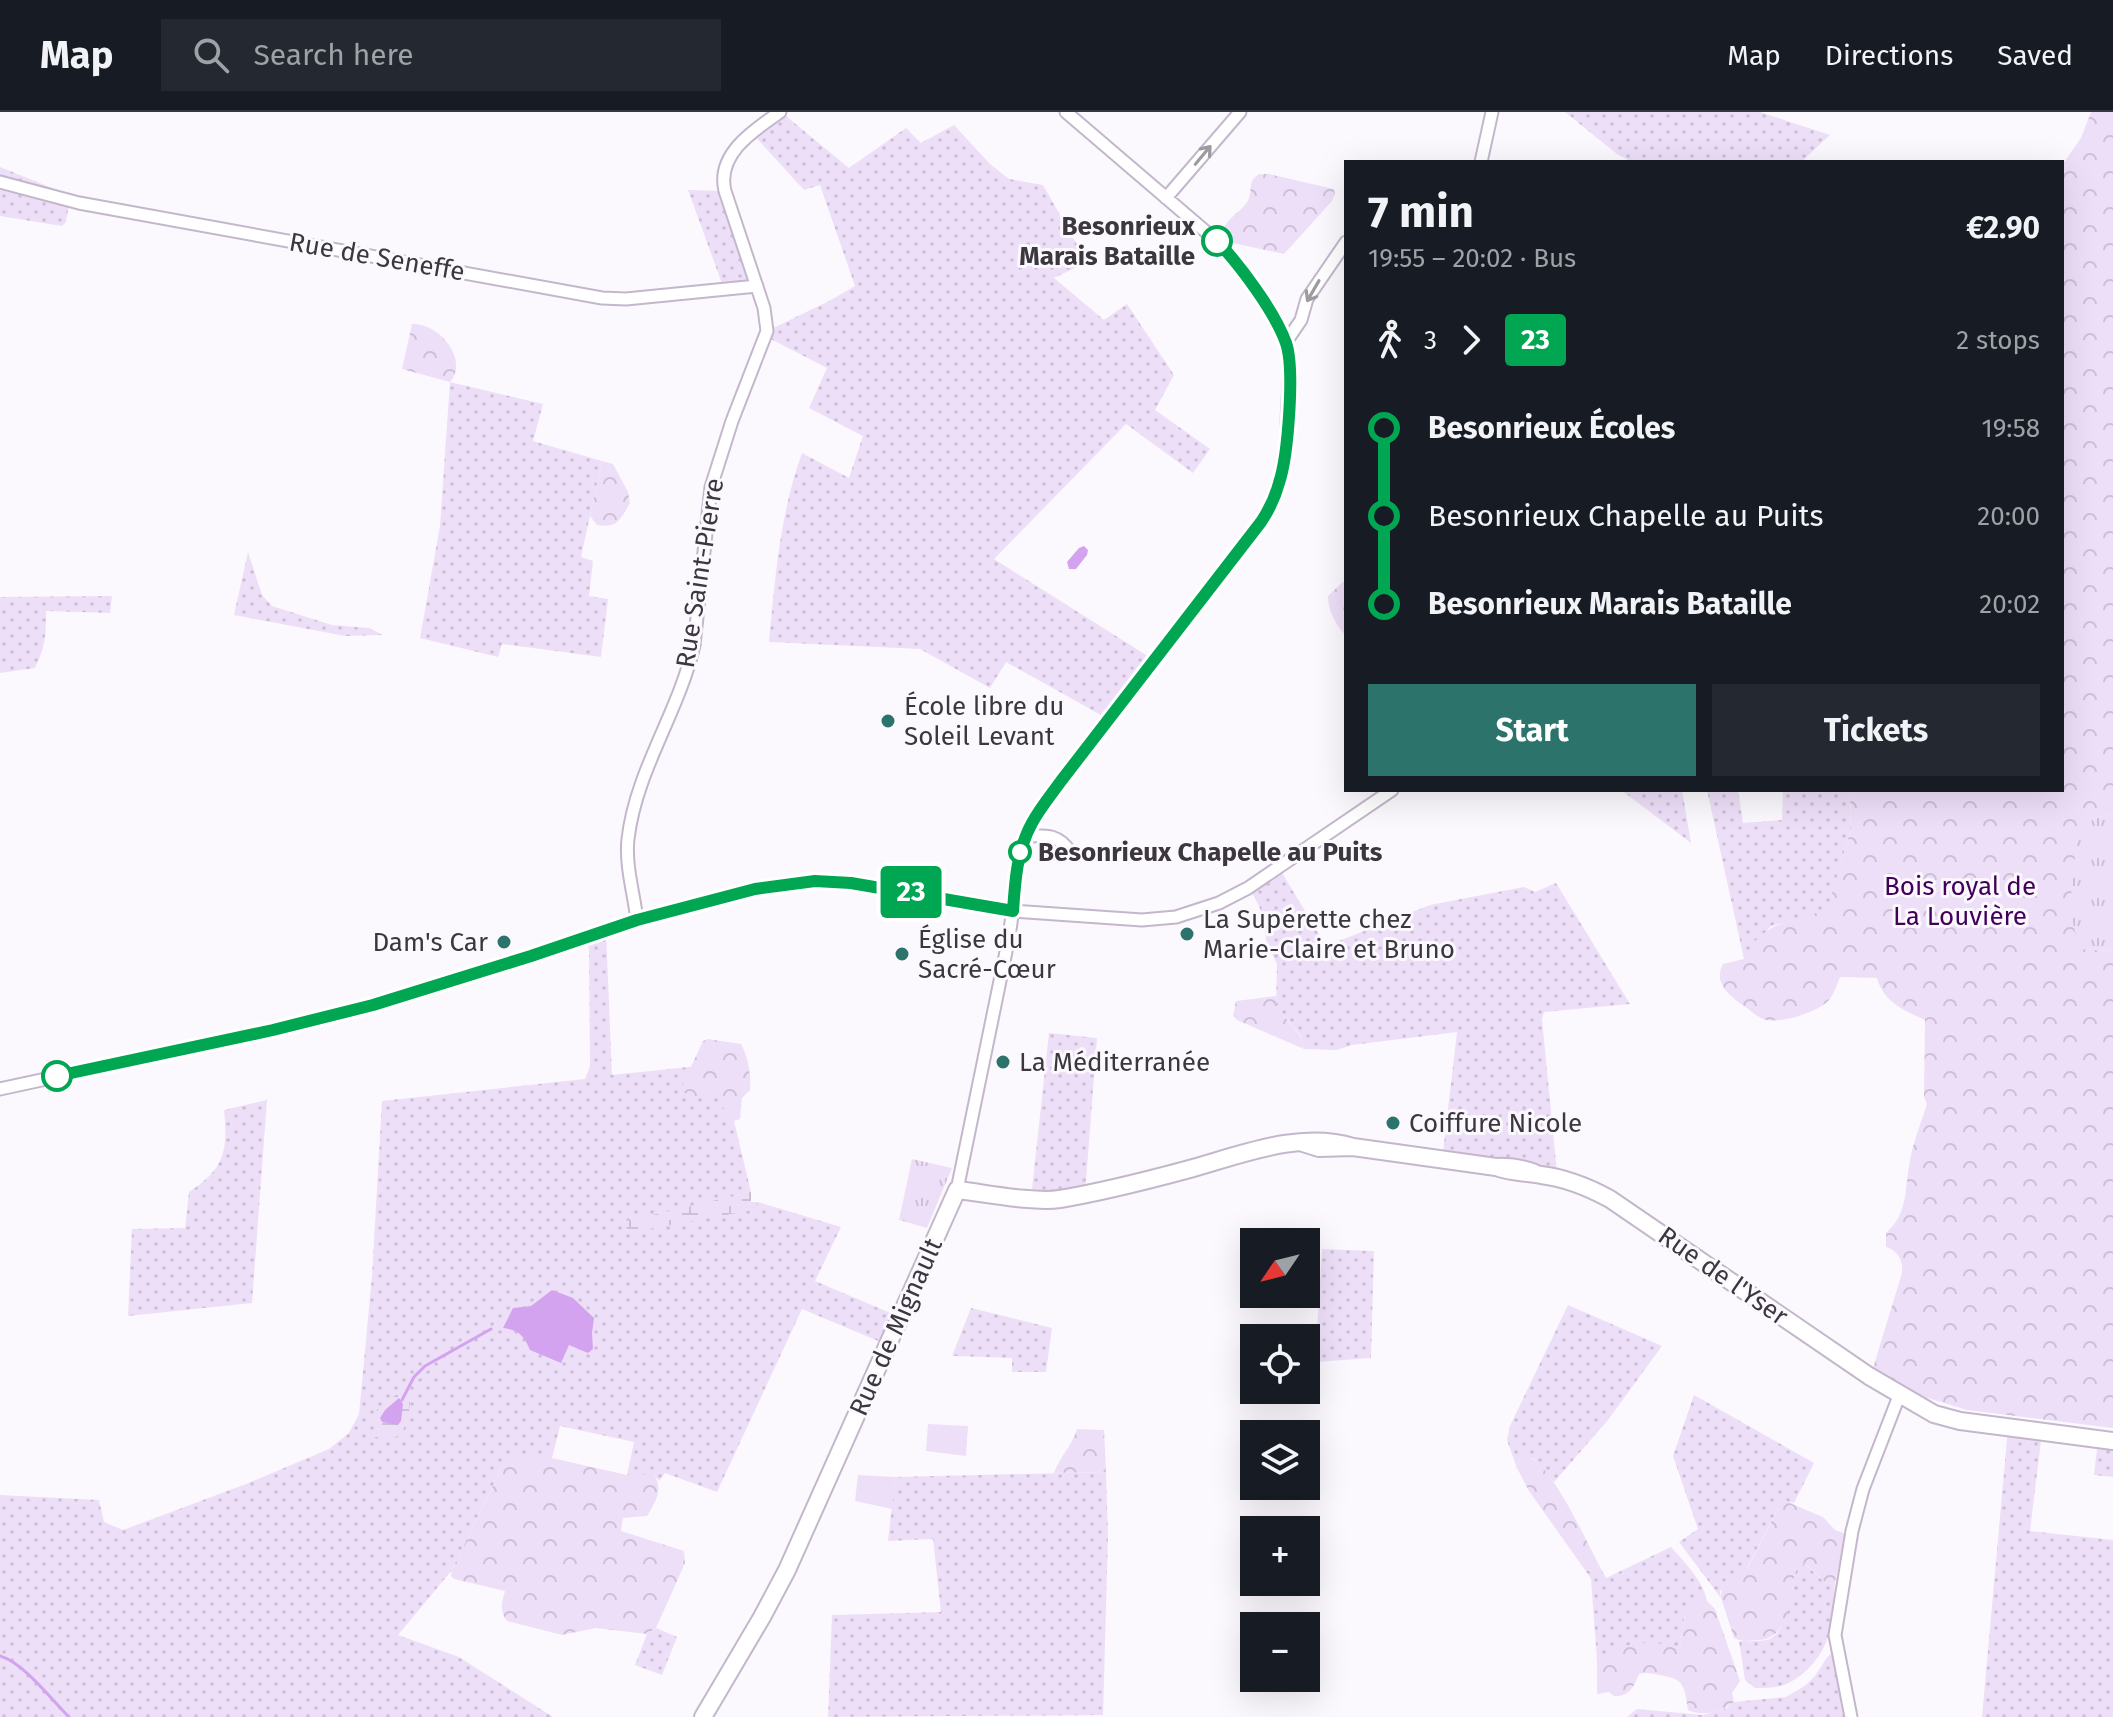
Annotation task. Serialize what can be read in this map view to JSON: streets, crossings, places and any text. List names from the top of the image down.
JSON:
{
  "streets": {
    "street": [
      "Rue de Seneffe",
      "Rue Saint-Pierre",
      "Rue de l'Yser",
      "Rue de Mignault"
    ]
  },
  "crossings": [
    ["Rue de Seneffe", "Rue Saint-Pierre"],
    ["Rue de l'Yser", "Rue de Mignault"]
  ],
  "parks": ["Bois royal de La Louvière"],
  "places": [
    "Besonrieux Marais Bataille",
    "École libre du Soleil Levant",
    "Besonrieux Chapelle au Puits",
    "La Supérette chez Marie-Claire et Bruno",
    "Dam's Car",
    "Église du Sacré-Cœur",
    "La Méditerranée",
    "Coiffure Nicole"
  ],
  "lines": ["bus line 23"],
  "north": "bottom left",
  "page": {
    "header": "Map",
    "search": "Search here",
    "nav": ["Map", "Directions", "Saved"],
    "on_map": "23",
    "heading": ["7 min", "19:55 – 20:02 · Bus", "€2.90"],
    "legs": ["3", "23", "2 stops"],
    "list": [
      {
        "name": "Besonrieux Écoles",
        "value": "19:58"
      },
      {
        "name": "Besonrieux Chapelle au Puits",
        "value": "20:00"
      },
      {
        "name": "Besonrieux Marais Bataille",
        "value": "20:02"
      }
    ],
    "buttons": ["Start", "Tickets"],
    "map_buttons": ["+", "−"]
  }
}
